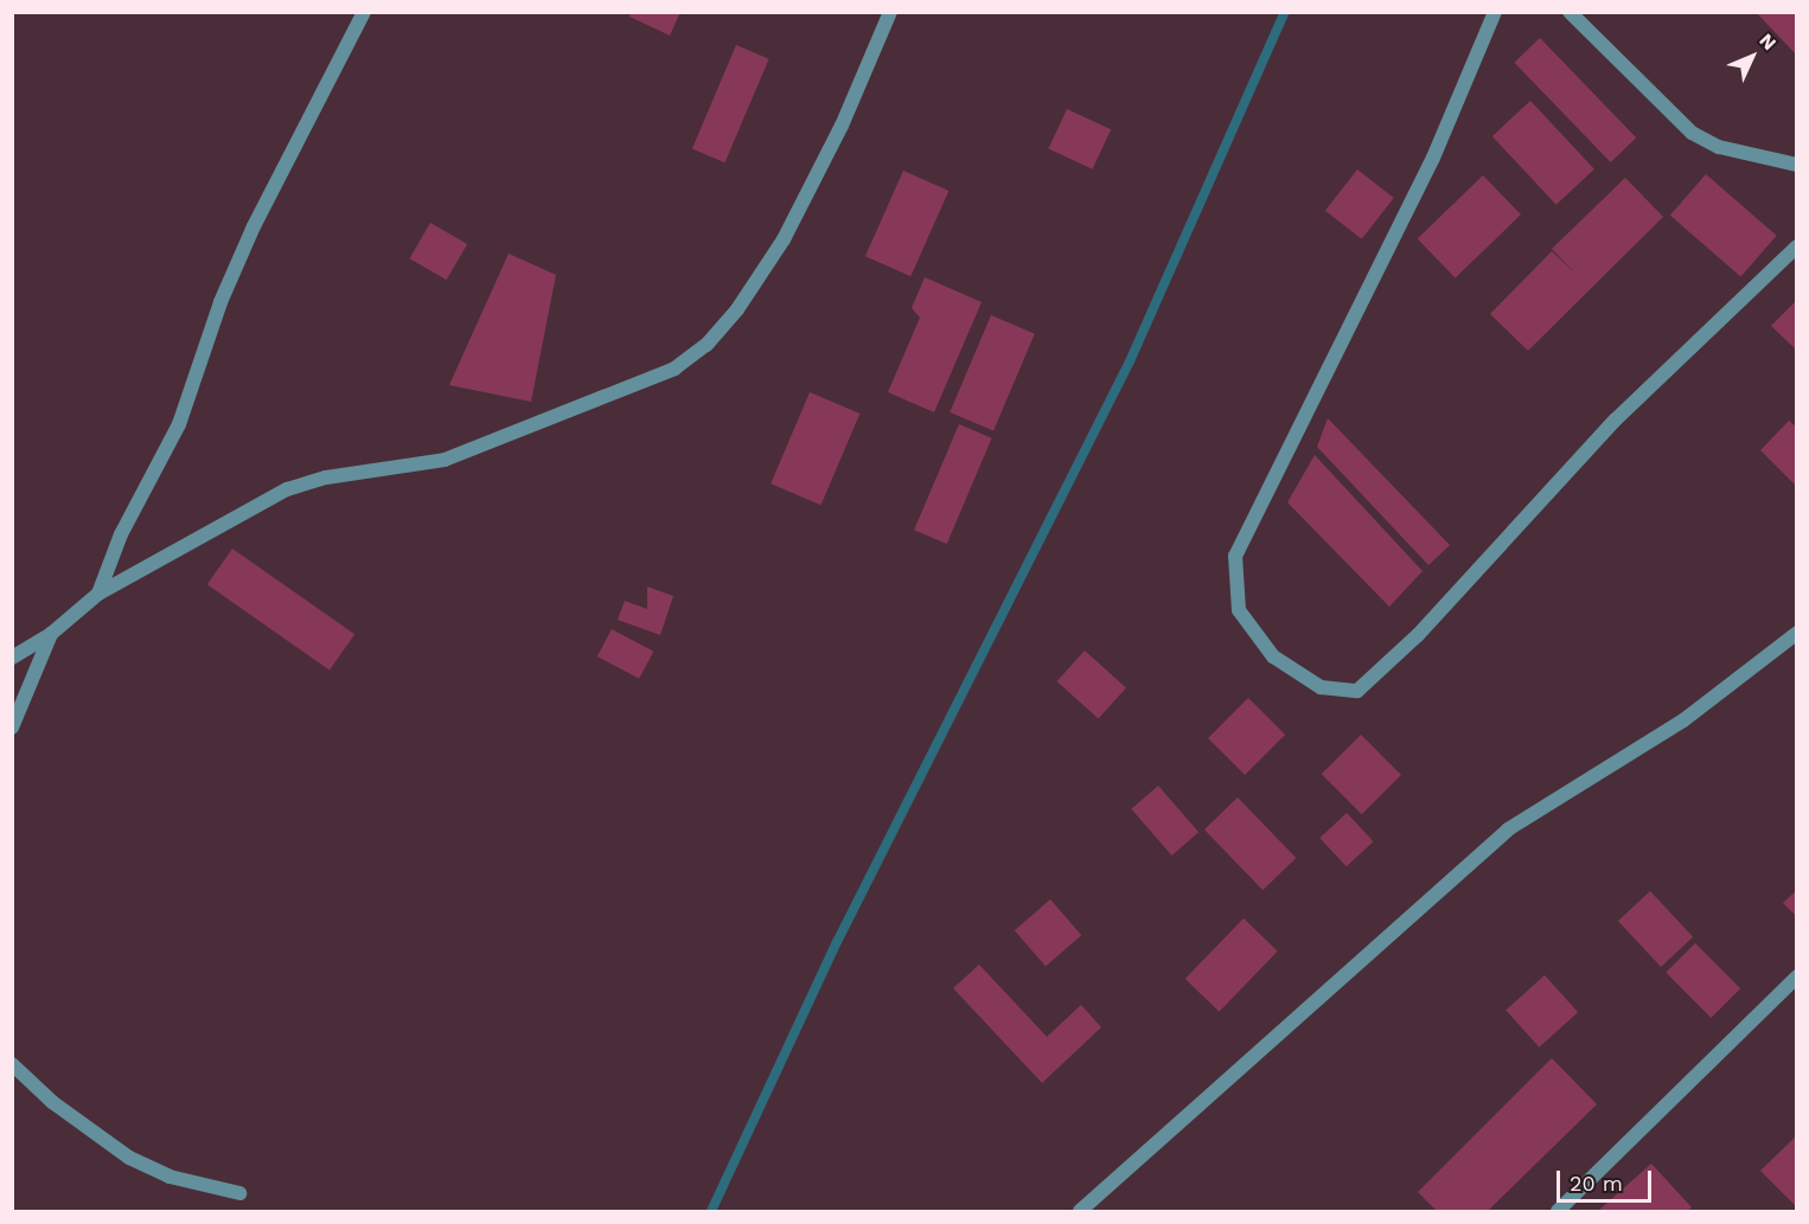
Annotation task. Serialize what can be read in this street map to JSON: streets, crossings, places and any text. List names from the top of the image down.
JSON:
{
  "scale_bar": "20 m",
  "north": "top right"
}
